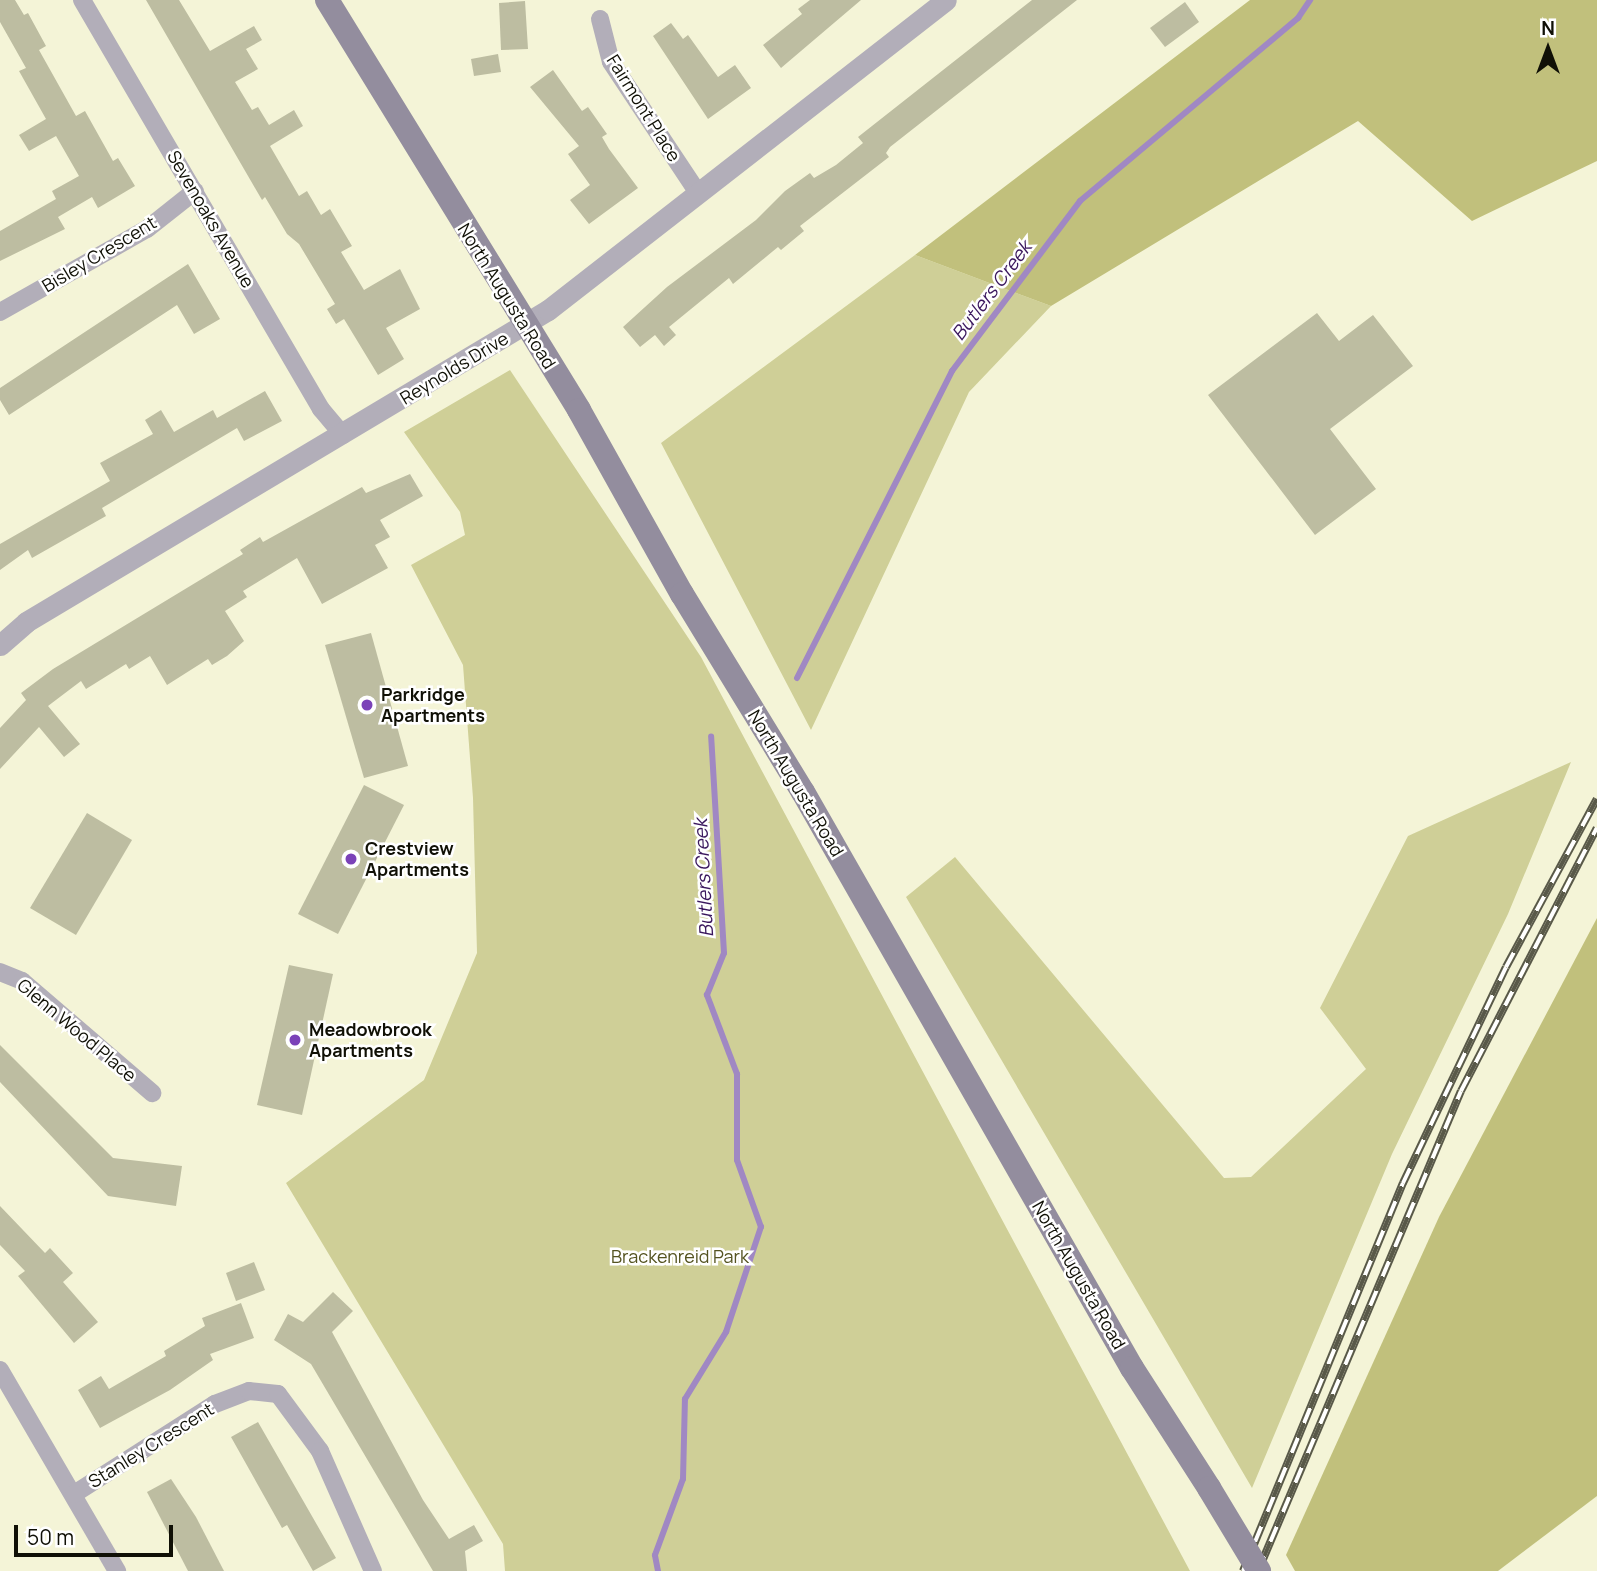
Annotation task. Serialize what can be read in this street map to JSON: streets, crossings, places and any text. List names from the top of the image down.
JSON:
{
  "streets": {
    "main road": ["North Augusta Road"],
    "street": [
      "Fairmont Place",
      "Sevenoaks Avenue",
      "Bisley Crescent",
      "Reynolds Drive",
      "Glenn Wood Place",
      "Stanley Crescent"
    ]
  },
  "crossings": [
    ["Fairmont Place", "Reynolds Drive"],
    ["Sevenoaks Avenue", "Bisley Crescent"],
    ["Sevenoaks Avenue", "Reynolds Drive"],
    ["North Augusta Road", "Reynolds Drive"]
  ],
  "water": ["Butlers Creek"],
  "parks": ["Brackenreid Park"],
  "places": ["Parkridge Apartments", "Crestview Apartments", "Meadowbrook Apartments"],
  "scale_bar": "50 m",
  "north": "top"
}
